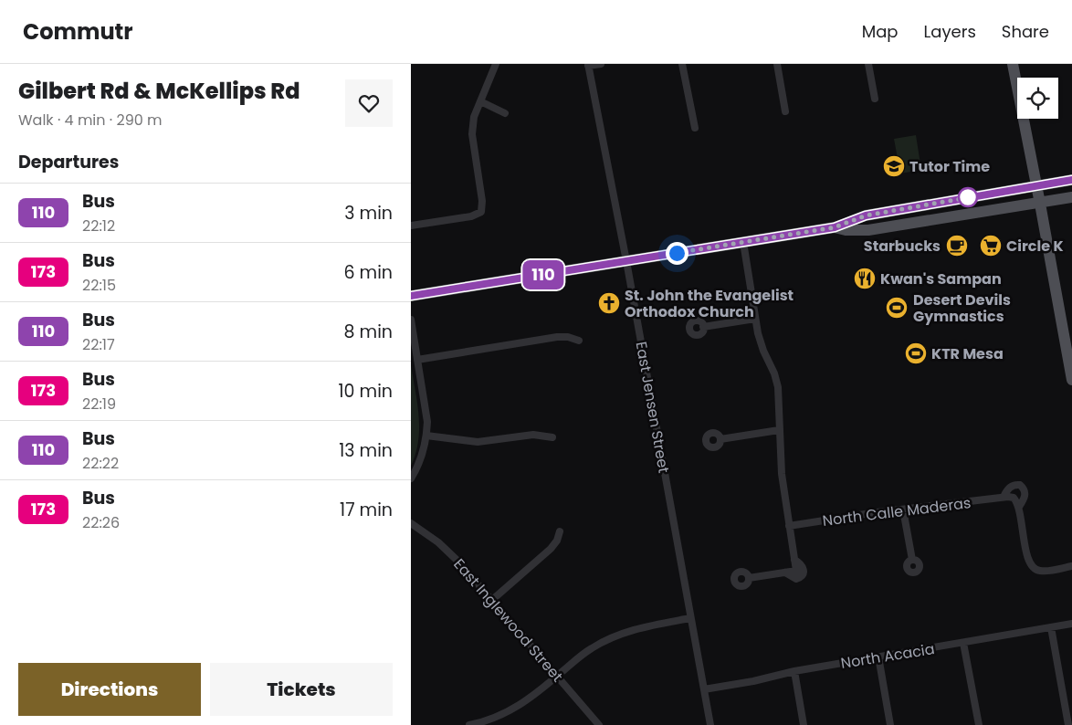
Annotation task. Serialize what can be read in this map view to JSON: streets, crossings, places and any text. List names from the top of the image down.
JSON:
{
  "streets": {
    "street": [
      "East Jensen Street",
      "North Calle Maderas",
      "East Inglewood Street",
      "North Acacia"
    ]
  },
  "crossings": [
    ["East Jensen Street", "North Acacia"]
  ],
  "places": {
    "school or university": ["Tutor Time"],
    "cafe": ["Starbucks"],
    "supermarket": ["Circle K"],
    "restaurant": ["Kwan's Sampan"],
    "church": ["St. John the Evangelist Orthodox Church"],
    "sports": ["Desert Devils Gymnastics", "KTR Mesa"]
  },
  "lines": ["bus line 110"],
  "page": {
    "header": "Commutr",
    "nav": ["Map", "Layers", "Share"],
    "heading": [
      ["Gilbert Rd & McKellips Rd", "Walk · 4 min · 290 m"],
      "Departures"
    ],
    "on_map": "110",
    "list": [
      {
        "mark": "110",
        "name": "Bus",
        "note": "22:12",
        "value": "3 min"
      },
      {
        "mark": "173",
        "name": "Bus",
        "note": "22:15",
        "value": "6 min"
      },
      {
        "mark": "110",
        "name": "Bus",
        "note": "22:17",
        "value": "8 min"
      },
      {
        "mark": "173",
        "name": "Bus",
        "note": "22:19",
        "value": "10 min"
      },
      {
        "mark": "110",
        "name": "Bus",
        "note": "22:22",
        "value": "13 min"
      },
      {
        "mark": "173",
        "name": "Bus",
        "note": "22:26",
        "value": "17 min"
      }
    ],
    "buttons": ["Directions", "Tickets"]
  }
}
